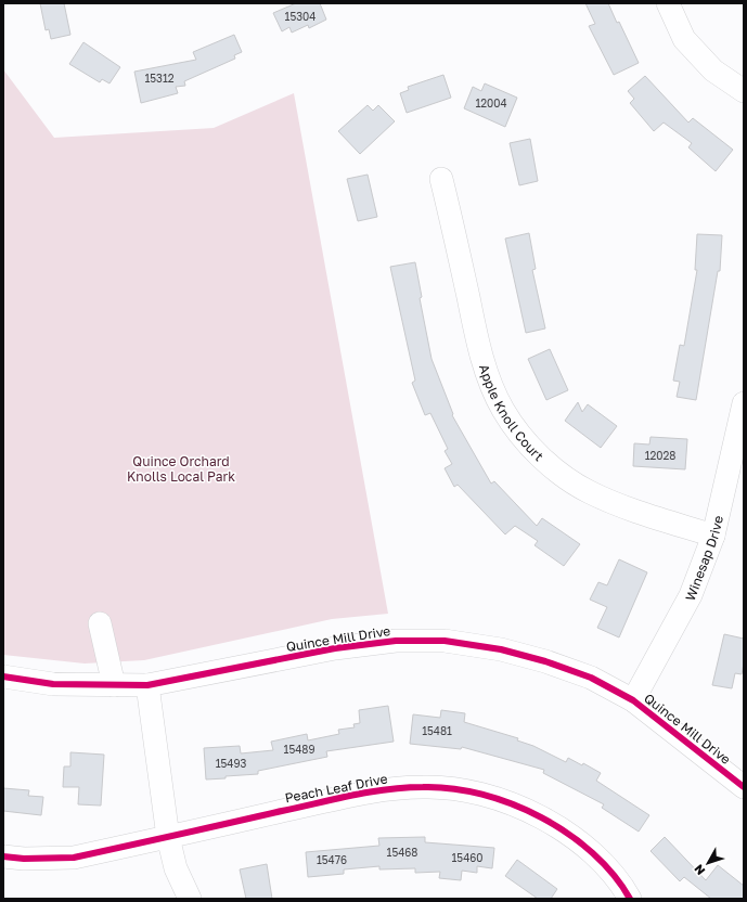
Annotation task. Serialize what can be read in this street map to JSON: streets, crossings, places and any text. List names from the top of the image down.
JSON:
{
  "streets": {
    "street": [
      "Apple Knoll Court",
      "Winesap Drive",
      "Quince Mill Drive",
      "Peach Leaf Drive"
    ]
  },
  "crossings": [
    ["Apple Knoll Court", "Winesap Drive"],
    ["Winesap Drive", "Quince Mill Drive"]
  ],
  "parks": ["Quince Orchard Knolls Local Park"],
  "house_numbers": [
    "15304",
    "15312",
    "12004",
    "12028",
    "15481",
    "15489",
    "15493",
    "15468",
    "15460",
    "15476"
  ],
  "north": "bottom left"
}
